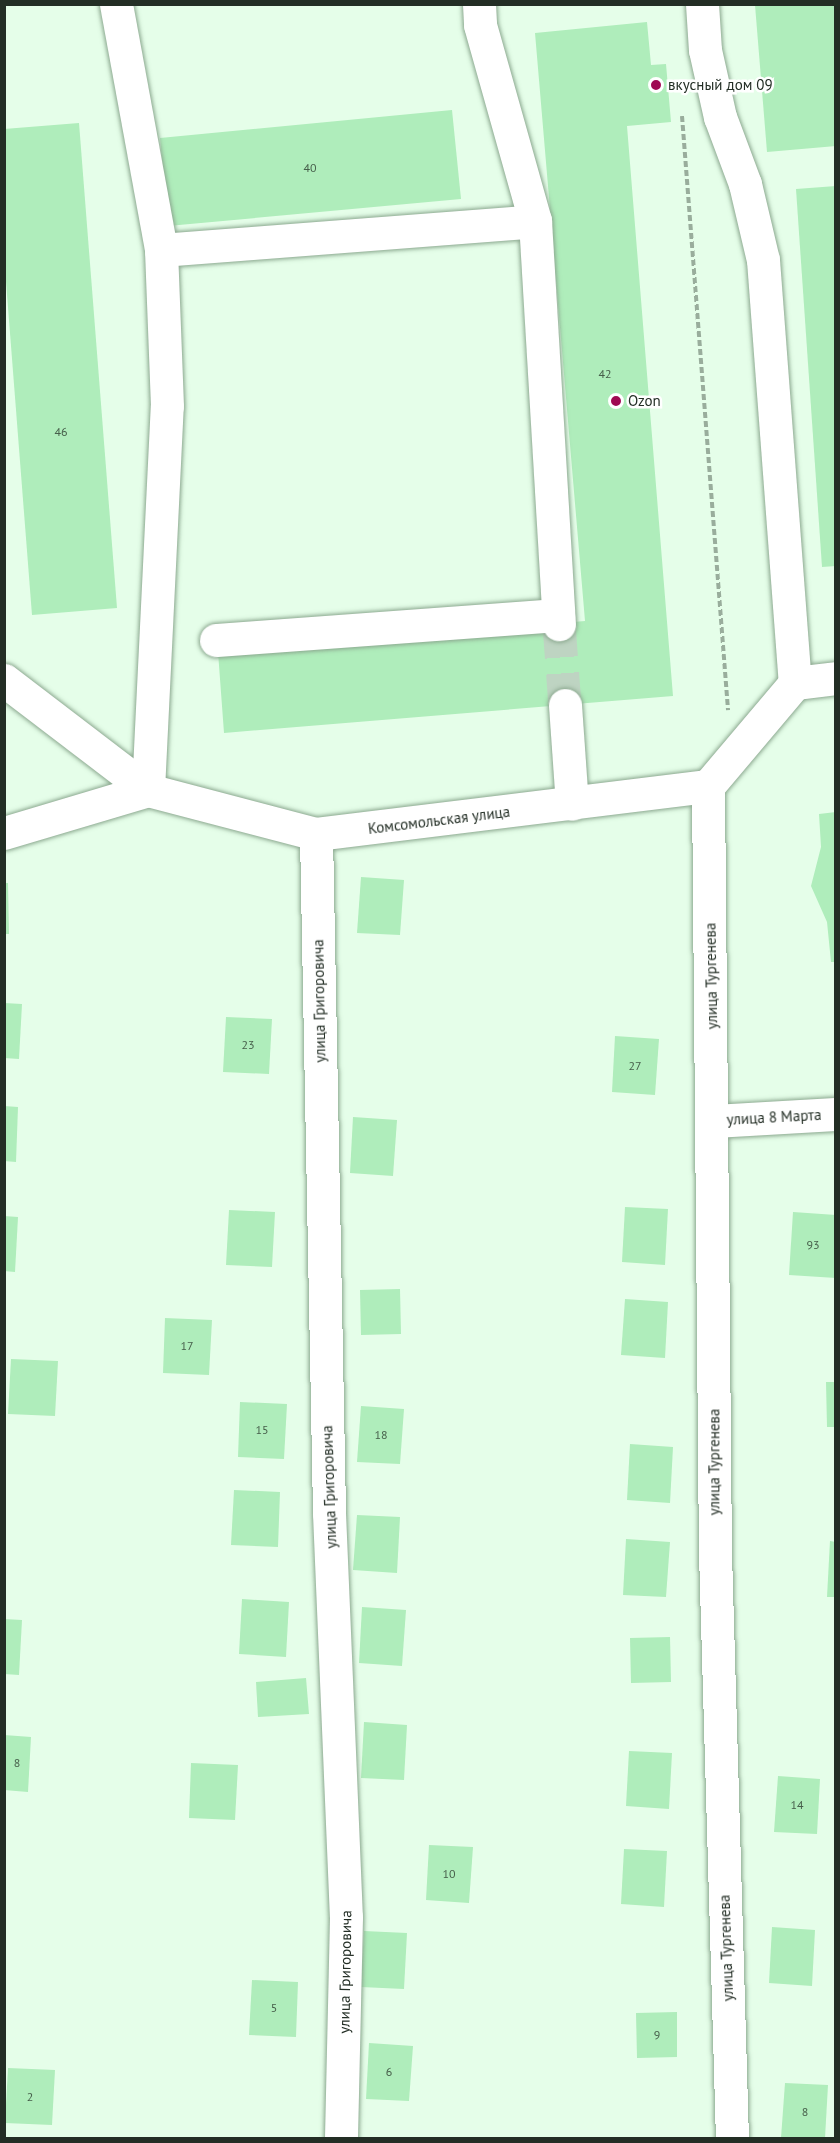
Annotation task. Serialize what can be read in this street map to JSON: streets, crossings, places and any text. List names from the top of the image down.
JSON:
{
  "streets": {
    "street": [
      "Комсомольская улица",
      "улица Тургенева",
      "улица Григоровича",
      "улица 8 Марта"
    ]
  },
  "crossings": [
    ["Комсомольская улица", "улица Тургенева"],
    ["Комсомольская улица", "улица Григоровича"],
    ["улица Тургенева", "улица 8 Марта"]
  ],
  "places": ["вкусный дом 09", "Ozon"],
  "house_numbers": [
    "40",
    "42",
    "46",
    "23",
    "27",
    "93",
    "17",
    "15",
    "18",
    "8",
    "14",
    "10",
    "5",
    "9",
    "6",
    "2",
    "8"
  ]
}
